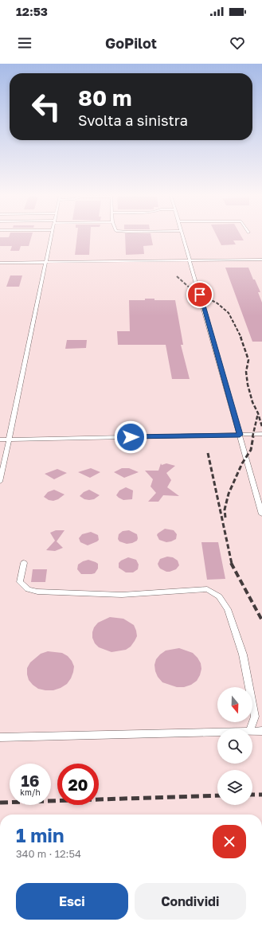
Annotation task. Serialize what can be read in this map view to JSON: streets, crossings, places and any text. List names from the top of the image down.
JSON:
{
  "north": "bottom",
  "page": {
    "status": "12:53",
    "header": "GoPilot",
    "turn": ["80 m", "Svolta a sinistra"],
    "speed": "16 km/h",
    "limit": "20",
    "heading": ["1 min", "340 m · 12:54"],
    "buttons": ["Esci", "Condividi"]
  }
}
